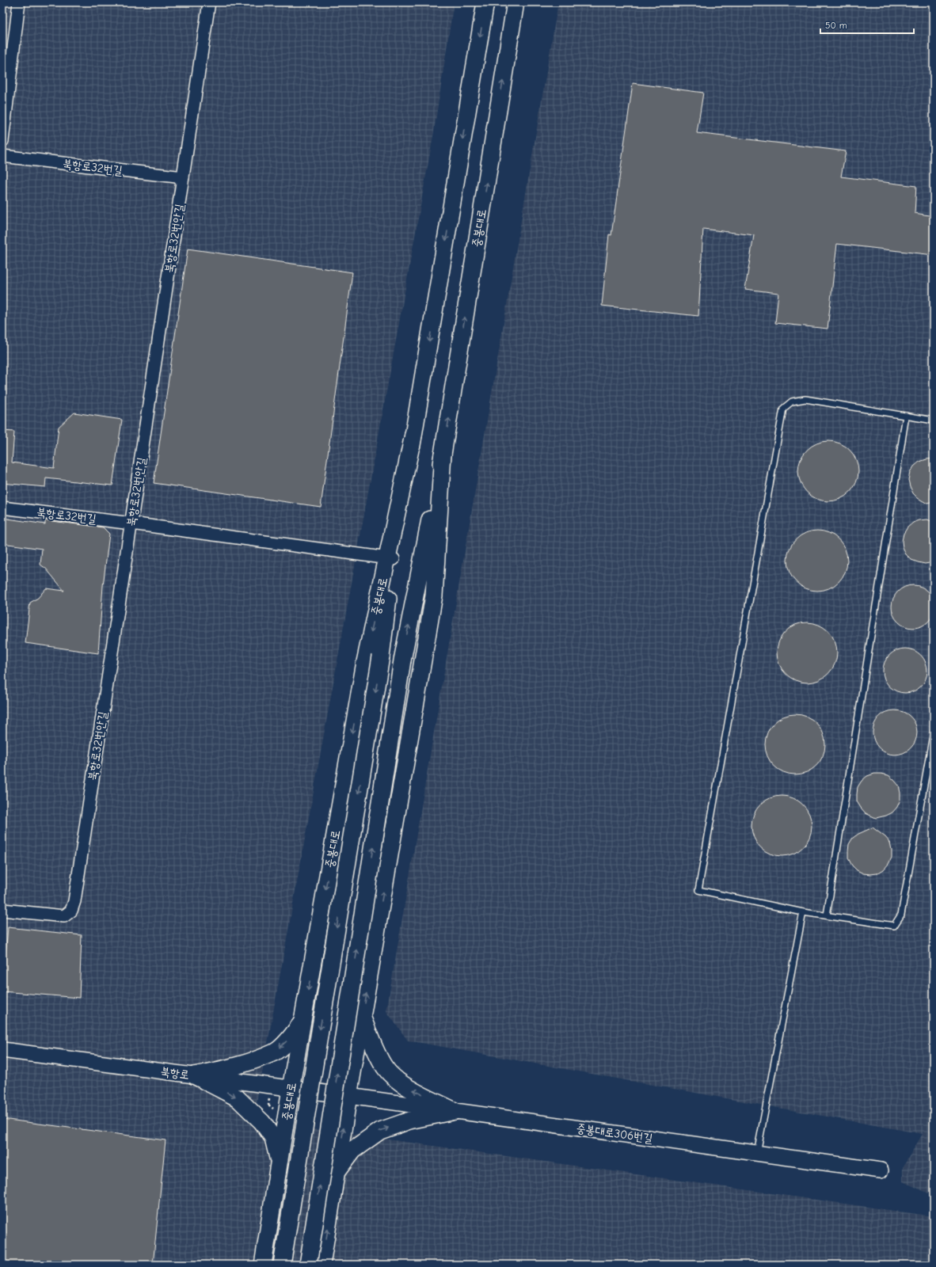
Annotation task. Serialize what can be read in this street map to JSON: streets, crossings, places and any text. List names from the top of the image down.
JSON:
{
  "streets": {
    "main road": ["중봉대로"],
    "street": [
      "북항로32번길",
      "북항로32번안길",
      "북항로",
      "중봉대로306번길"
    ]
  },
  "crossings": [
    ["북항로32번길", "중봉대로"],
    ["북항로32번길", "북항로32번안길"],
    ["중봉대로", "북항로"],
    ["중봉대로", "중봉대로306번길"],
    ["북항로", "중봉대로306번길"]
  ],
  "scale_bar": "50 m"
}
